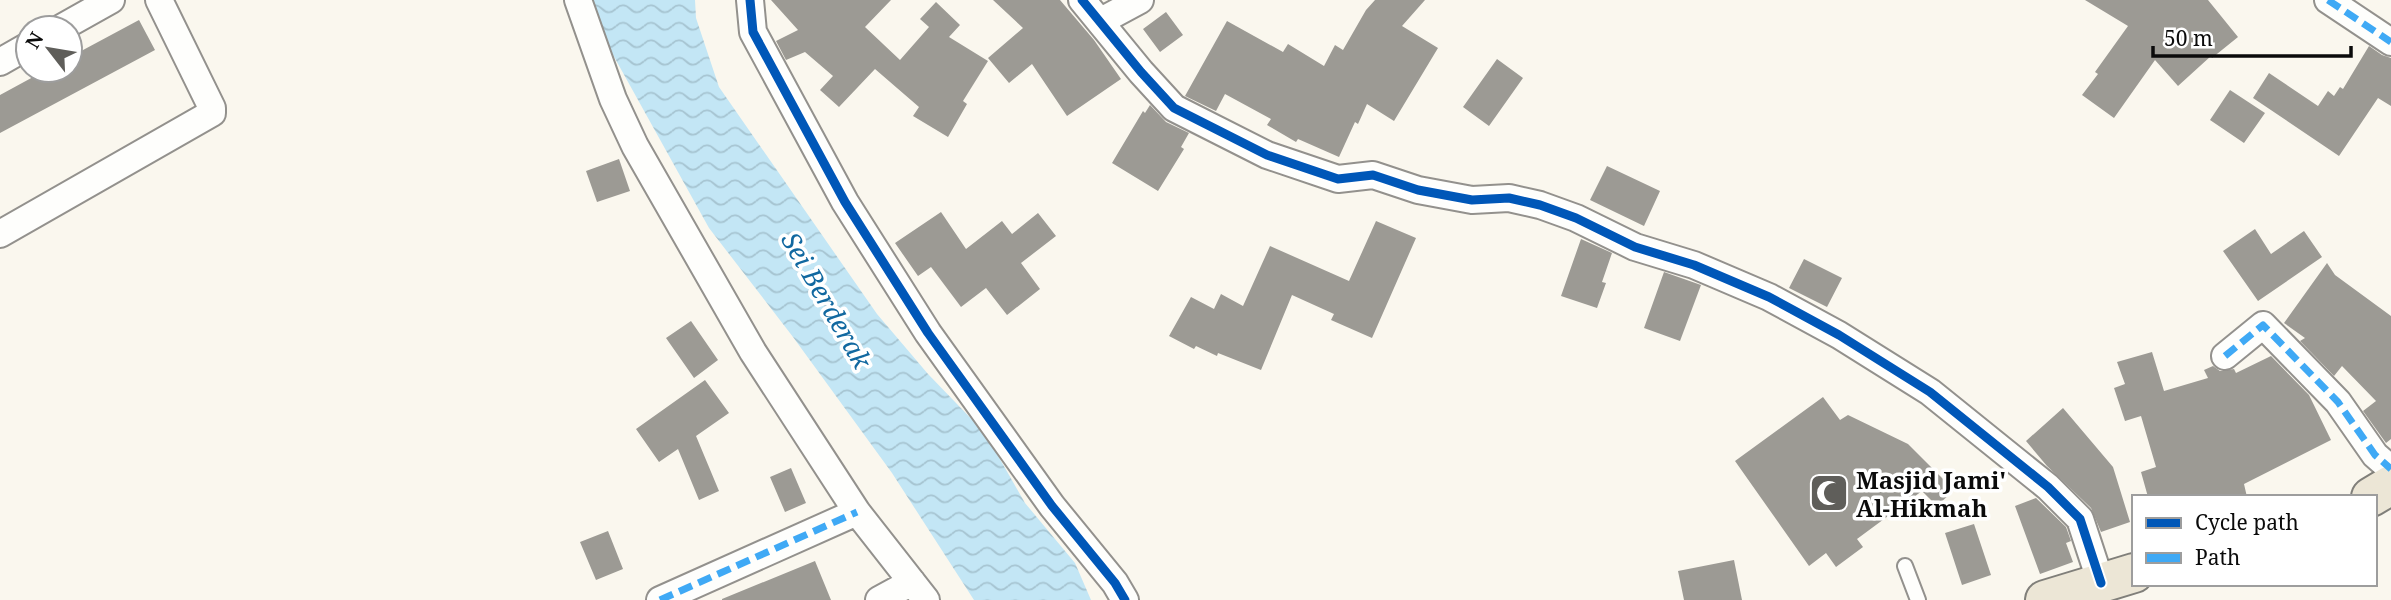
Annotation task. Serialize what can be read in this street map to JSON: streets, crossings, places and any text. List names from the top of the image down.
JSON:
{
  "water": ["Sei Berderak"],
  "places": {
    "mosque": ["Masjid Jami' Al-Hikmah"]
  },
  "legend": ["Cycle path", "Path"],
  "scale_bar": "50 m",
  "north": "top left"
}
